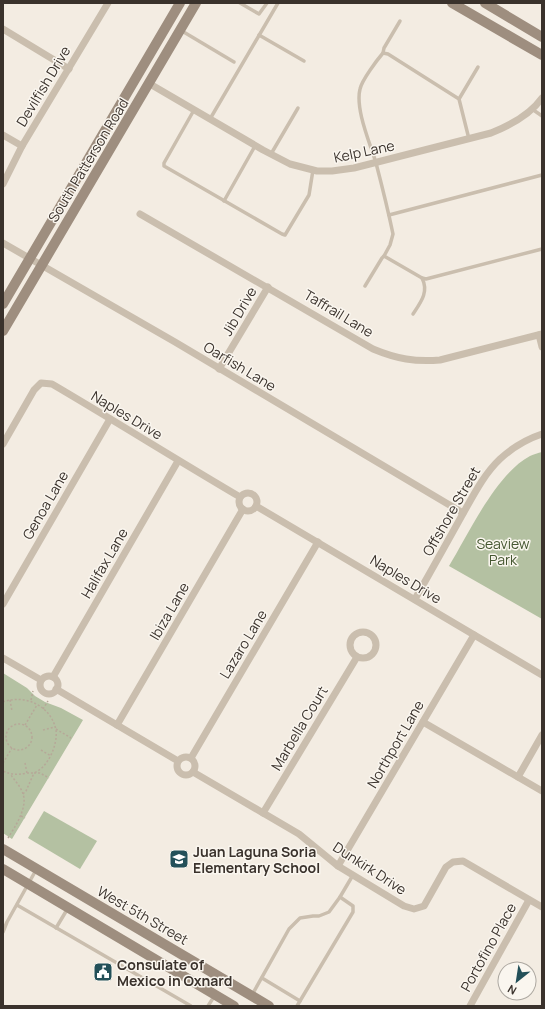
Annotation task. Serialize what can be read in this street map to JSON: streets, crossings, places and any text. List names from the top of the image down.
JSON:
{
  "streets": {
    "main road": ["South Patterson Road", "West 5th Street"],
    "street": [
      "Devilfish Drive",
      "Kelp Lane",
      "Jib Drive",
      "Taffrail Lane",
      "Oarfish Lane",
      "Naples Drive",
      "Genoa Lane",
      "Offshore Street",
      "Halifax Lane",
      "Ibiza Lane",
      "Lazaro Lane",
      "Marbella Court",
      "Northport Lane",
      "Dunkirk Drive",
      "Portofino Place"
    ]
  },
  "crossings": [
    ["Kelp Lane", "South Patterson Road"],
    ["South Patterson Road", "Oarfish Lane"],
    ["Jib Drive", "Taffrail Lane"],
    ["Jib Drive", "Oarfish Lane"],
    ["Oarfish Lane", "Offshore Street"],
    ["Naples Drive", "Genoa Lane"],
    ["Naples Drive", "Offshore Street"],
    ["Naples Drive", "Halifax Lane"],
    ["Naples Drive", "Ibiza Lane"],
    ["Naples Drive", "Lazaro Lane"],
    ["Naples Drive", "Northport Lane"],
    ["Lazaro Lane", "Dunkirk Drive"],
    ["Marbella Court", "Dunkirk Drive"],
    ["Northport Lane", "Dunkirk Drive"],
    ["Dunkirk Drive", "Portofino Place"]
  ],
  "parks": ["Seaview Park"],
  "places": {
    "school or university": ["Juan Laguna Soria Elementary School"],
    "public building": ["Consulate of Mexico in Oxnard"]
  },
  "north": "bottom left"
}
